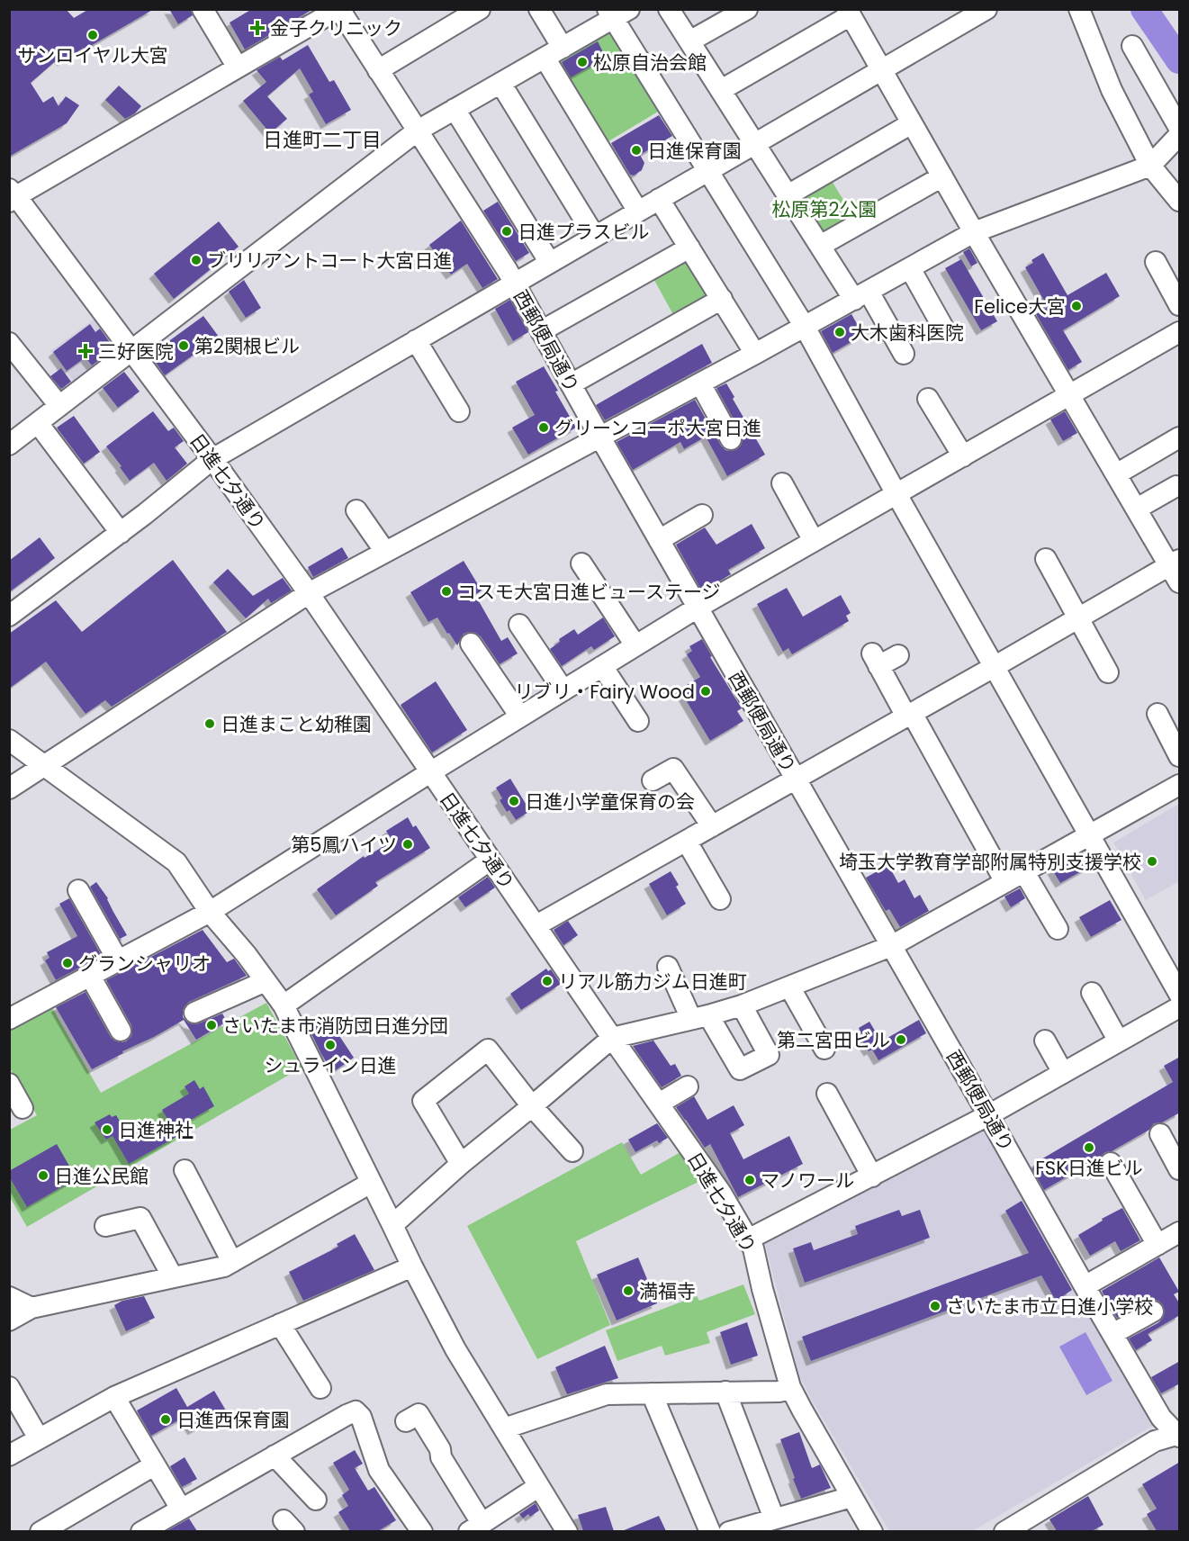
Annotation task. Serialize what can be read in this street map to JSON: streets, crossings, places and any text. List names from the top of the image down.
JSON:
{
  "streets": {
    "street": ["西郵便局通り", "日進七夕通り"]
  },
  "districts": ["日進町二丁目"],
  "parks": ["松原第2公園"],
  "places": {
    "health": ["金子クリニック", "三好医院"],
    "other": [
      "サンロイヤル大宮",
      "松原自治会館",
      "日進保育園",
      "日進プラスビル",
      "ブリリアントコート大宮日進",
      "Felice大宮",
      "大木歯科医院",
      "第2関根ビル",
      "グリーンコーポ大宮日進",
      "コスモ大宮日進ビューステージ",
      "リブリ・Fairy Wood",
      "日進まこと幼稚園",
      "日進小学童保育の会",
      "第5鳳ハイツ",
      "埼玉大学教育学部附属特別支援学校",
      "グランシャリオ",
      "リアル筋力ジム日進町",
      "さいたま市消防団日進分団",
      "第二宮田ビル",
      "シュライン日進",
      "日進神社",
      "FSK日進ビル",
      "日進公民館",
      "マノワール",
      "満福寺",
      "さいたま市立日進小学校",
      "日進西保育園"
    ]
  }
}
